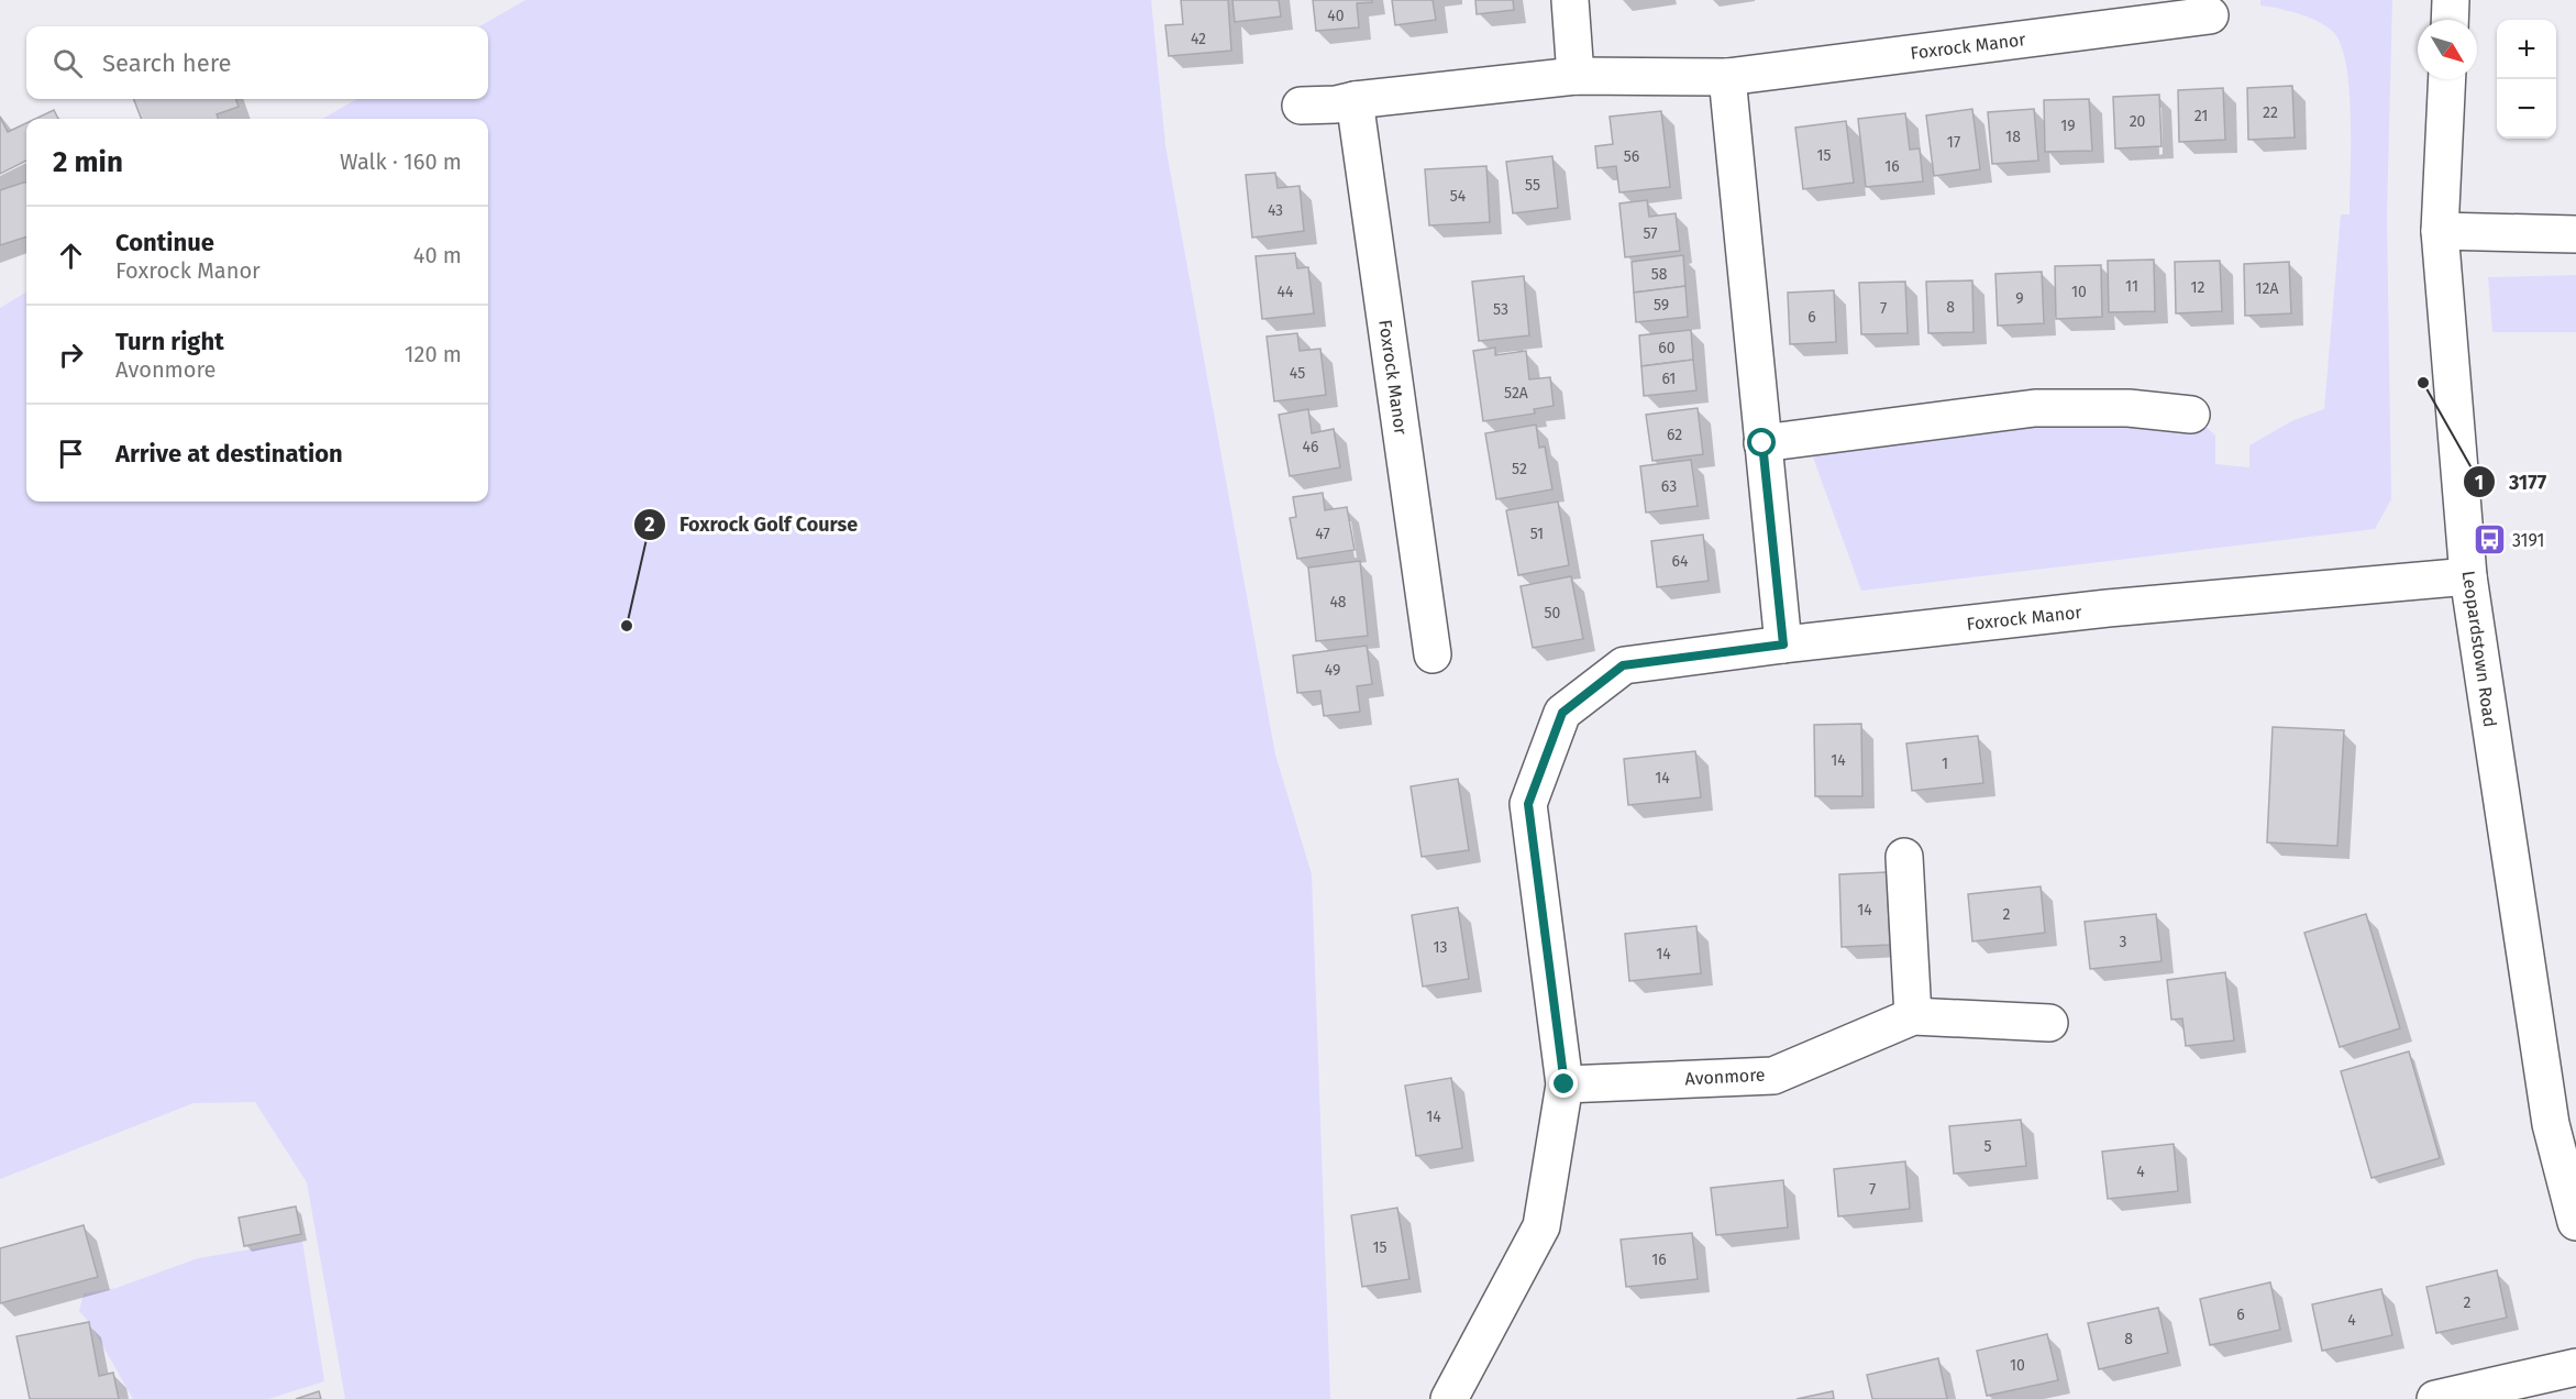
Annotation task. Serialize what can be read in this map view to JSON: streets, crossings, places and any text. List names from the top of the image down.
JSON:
{
  "streets": {
    "street": ["Foxrock Manor", "Leopardstown Road", "Avonmore"]
  },
  "crossings": [
    ["Foxrock Manor", "Leopardstown Road"]
  ],
  "places": {
    "other": ["3177", "Foxrock Golf Course"],
    "bus stop": ["3191"]
  },
  "house_numbers": [
    "40",
    "42",
    "22",
    "21",
    "20",
    "19",
    "18",
    "17",
    "15",
    "56",
    "16",
    "55",
    "54",
    "43",
    "57",
    "58",
    "11",
    "12",
    "12A",
    "44",
    "10",
    "9",
    "59",
    "8",
    "7",
    "53",
    "6",
    "60",
    "45",
    "61",
    "52A",
    "62",
    "46",
    "52",
    "63",
    "47",
    "51",
    "64",
    "48",
    "50",
    "49",
    "14",
    "1",
    "14",
    "14",
    "2",
    "3",
    "13",
    "14",
    "14",
    "5",
    "4",
    "7",
    "15",
    "16",
    "2",
    "6",
    "4",
    "8",
    "10"
  ],
  "north": "bottom right",
  "page": {
    "map_buttons": ["+", "−"],
    "search": "Search here",
    "heading": ["2 min", "Walk · 160 m"],
    "list": [
      ["Continue", "Foxrock Manor", "40 m"],
      ["Turn right", "Avonmore", "120 m"],
      "Arrive at destination"
    ]
  }
}
